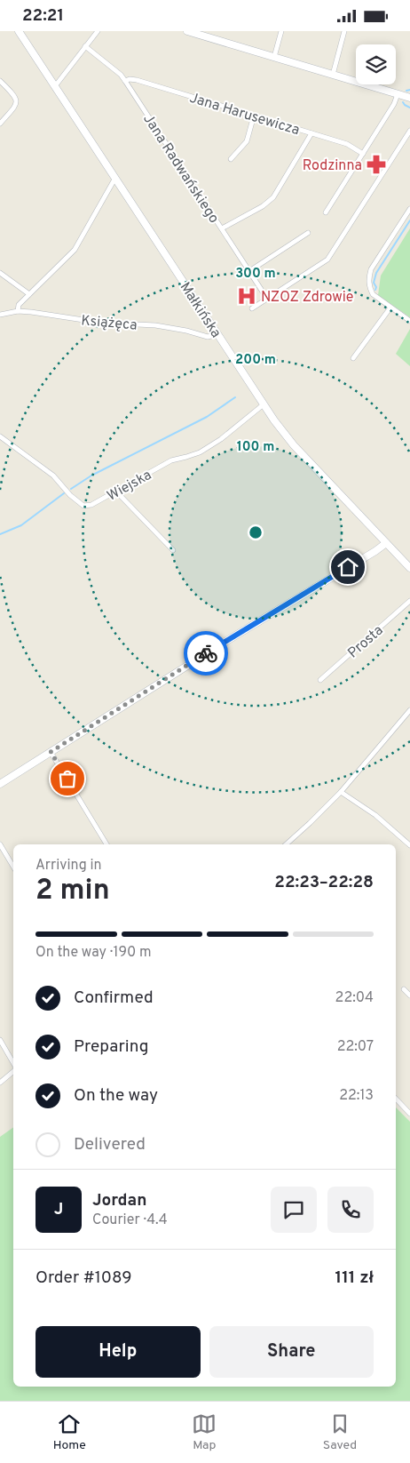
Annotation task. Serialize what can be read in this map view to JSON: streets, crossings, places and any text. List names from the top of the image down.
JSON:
{
  "streets": {
    "street": [
      "Jana Harusewicza",
      "Jana Radwańskiego",
      "Małkińska",
      "Książęca",
      "Wiejska",
      "Prosta"
    ]
  },
  "crossings": [
    ["Jana Harusewicza", "Jana Radwańskiego"],
    ["Małkińska", "Książęca"],
    ["Małkińska", "Wiejska"]
  ],
  "places": {
    "pharmacy": ["Rodzinna"],
    "hospital": ["NZOZ Zdrowie"]
  },
  "page": {
    "status": "22:21",
    "heading": ["2 min", "Arriving in", "22:23–22:28"],
    "panel": [
      "Jordan",
      "Courier · 4.4",
      "Order #1089",
      "111 zł"
    ],
    "bar": "On the way · 190 m",
    "list": [
      ["Confirmed", "22:04"],
      ["Preparing", "22:07"],
      ["On the way", "22:13"],
      "Delivered"
    ],
    "round": "J",
    "buttons": ["Help", "Share"],
    "tabs": ["Home", "Map", "Saved"]
  },
  "rings": ["300 m", "200 m", "100 m"]
}
